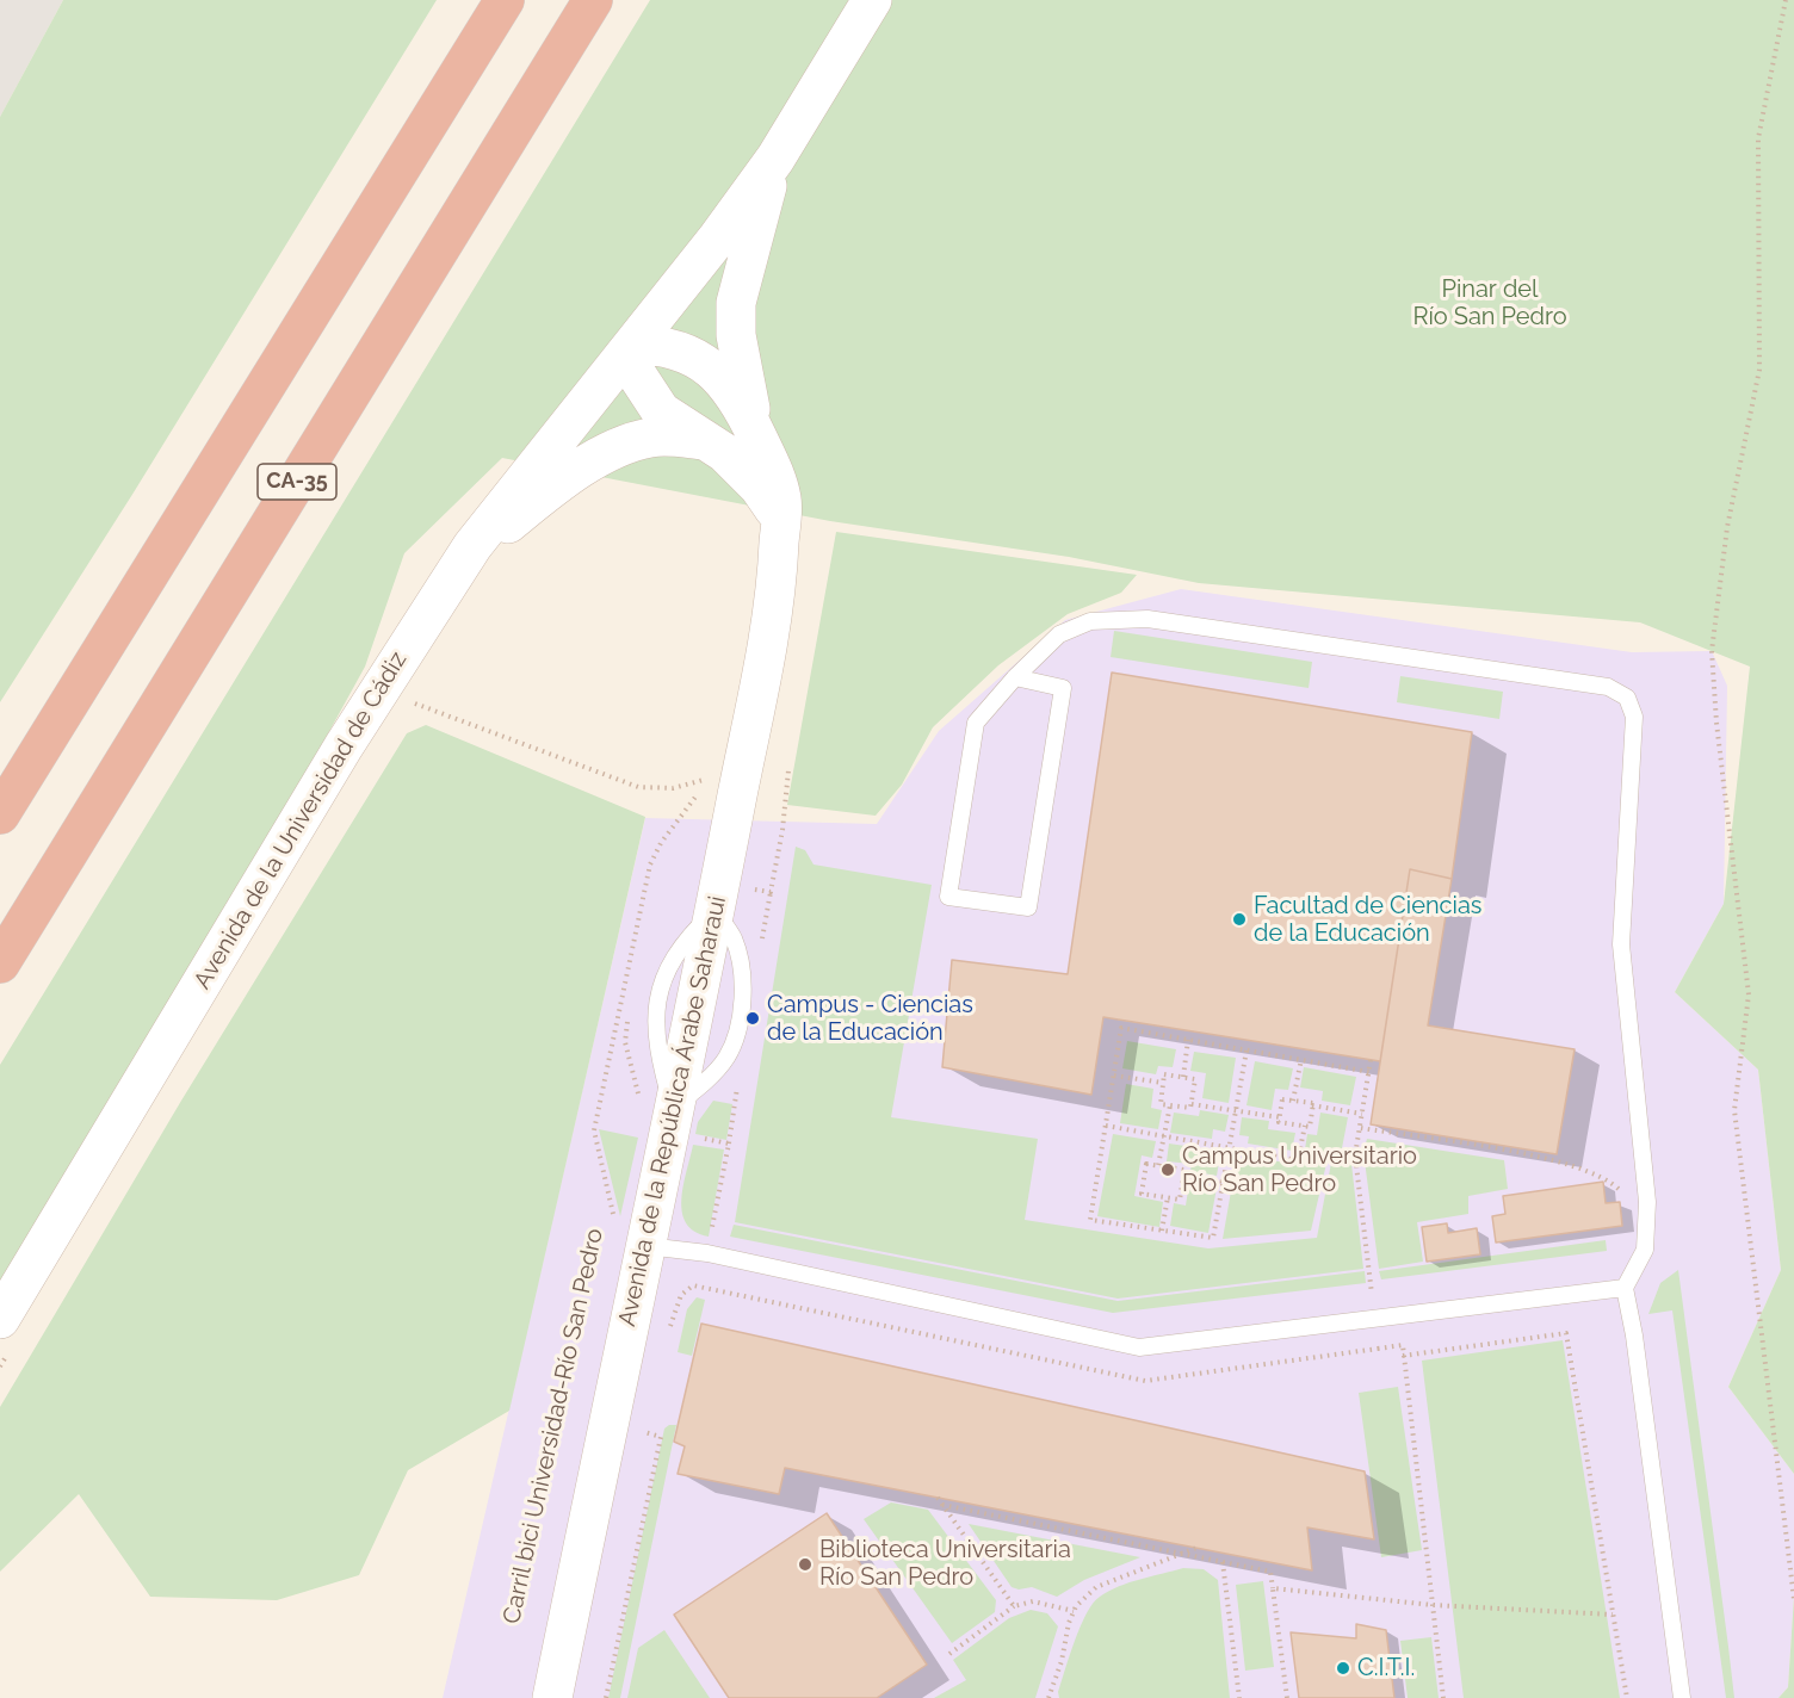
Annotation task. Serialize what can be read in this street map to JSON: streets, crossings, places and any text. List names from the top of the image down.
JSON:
{
  "streets": {
    "highway": ["CA-35"],
    "street": ["Avenida de la Universidad de Cádiz", "Avenida de la República Árabe Saharaui"],
    "path": ["Carril bici Universidad-Río San Pedro"]
  },
  "crossings": [
    ["Avenida de la Universidad de Cádiz", "Carril bici Universidad-Río San Pedro"]
  ],
  "parks": ["Pinar del Río San Pedro"],
  "places": [
    "Facultad de Ciencias de la Educación",
    "Campus - Ciencias de la Educación",
    "Campus Universitario Río San Pedro",
    "Biblioteca Universitaria Río San Pedro",
    "C.I.T.I."
  ]
}
